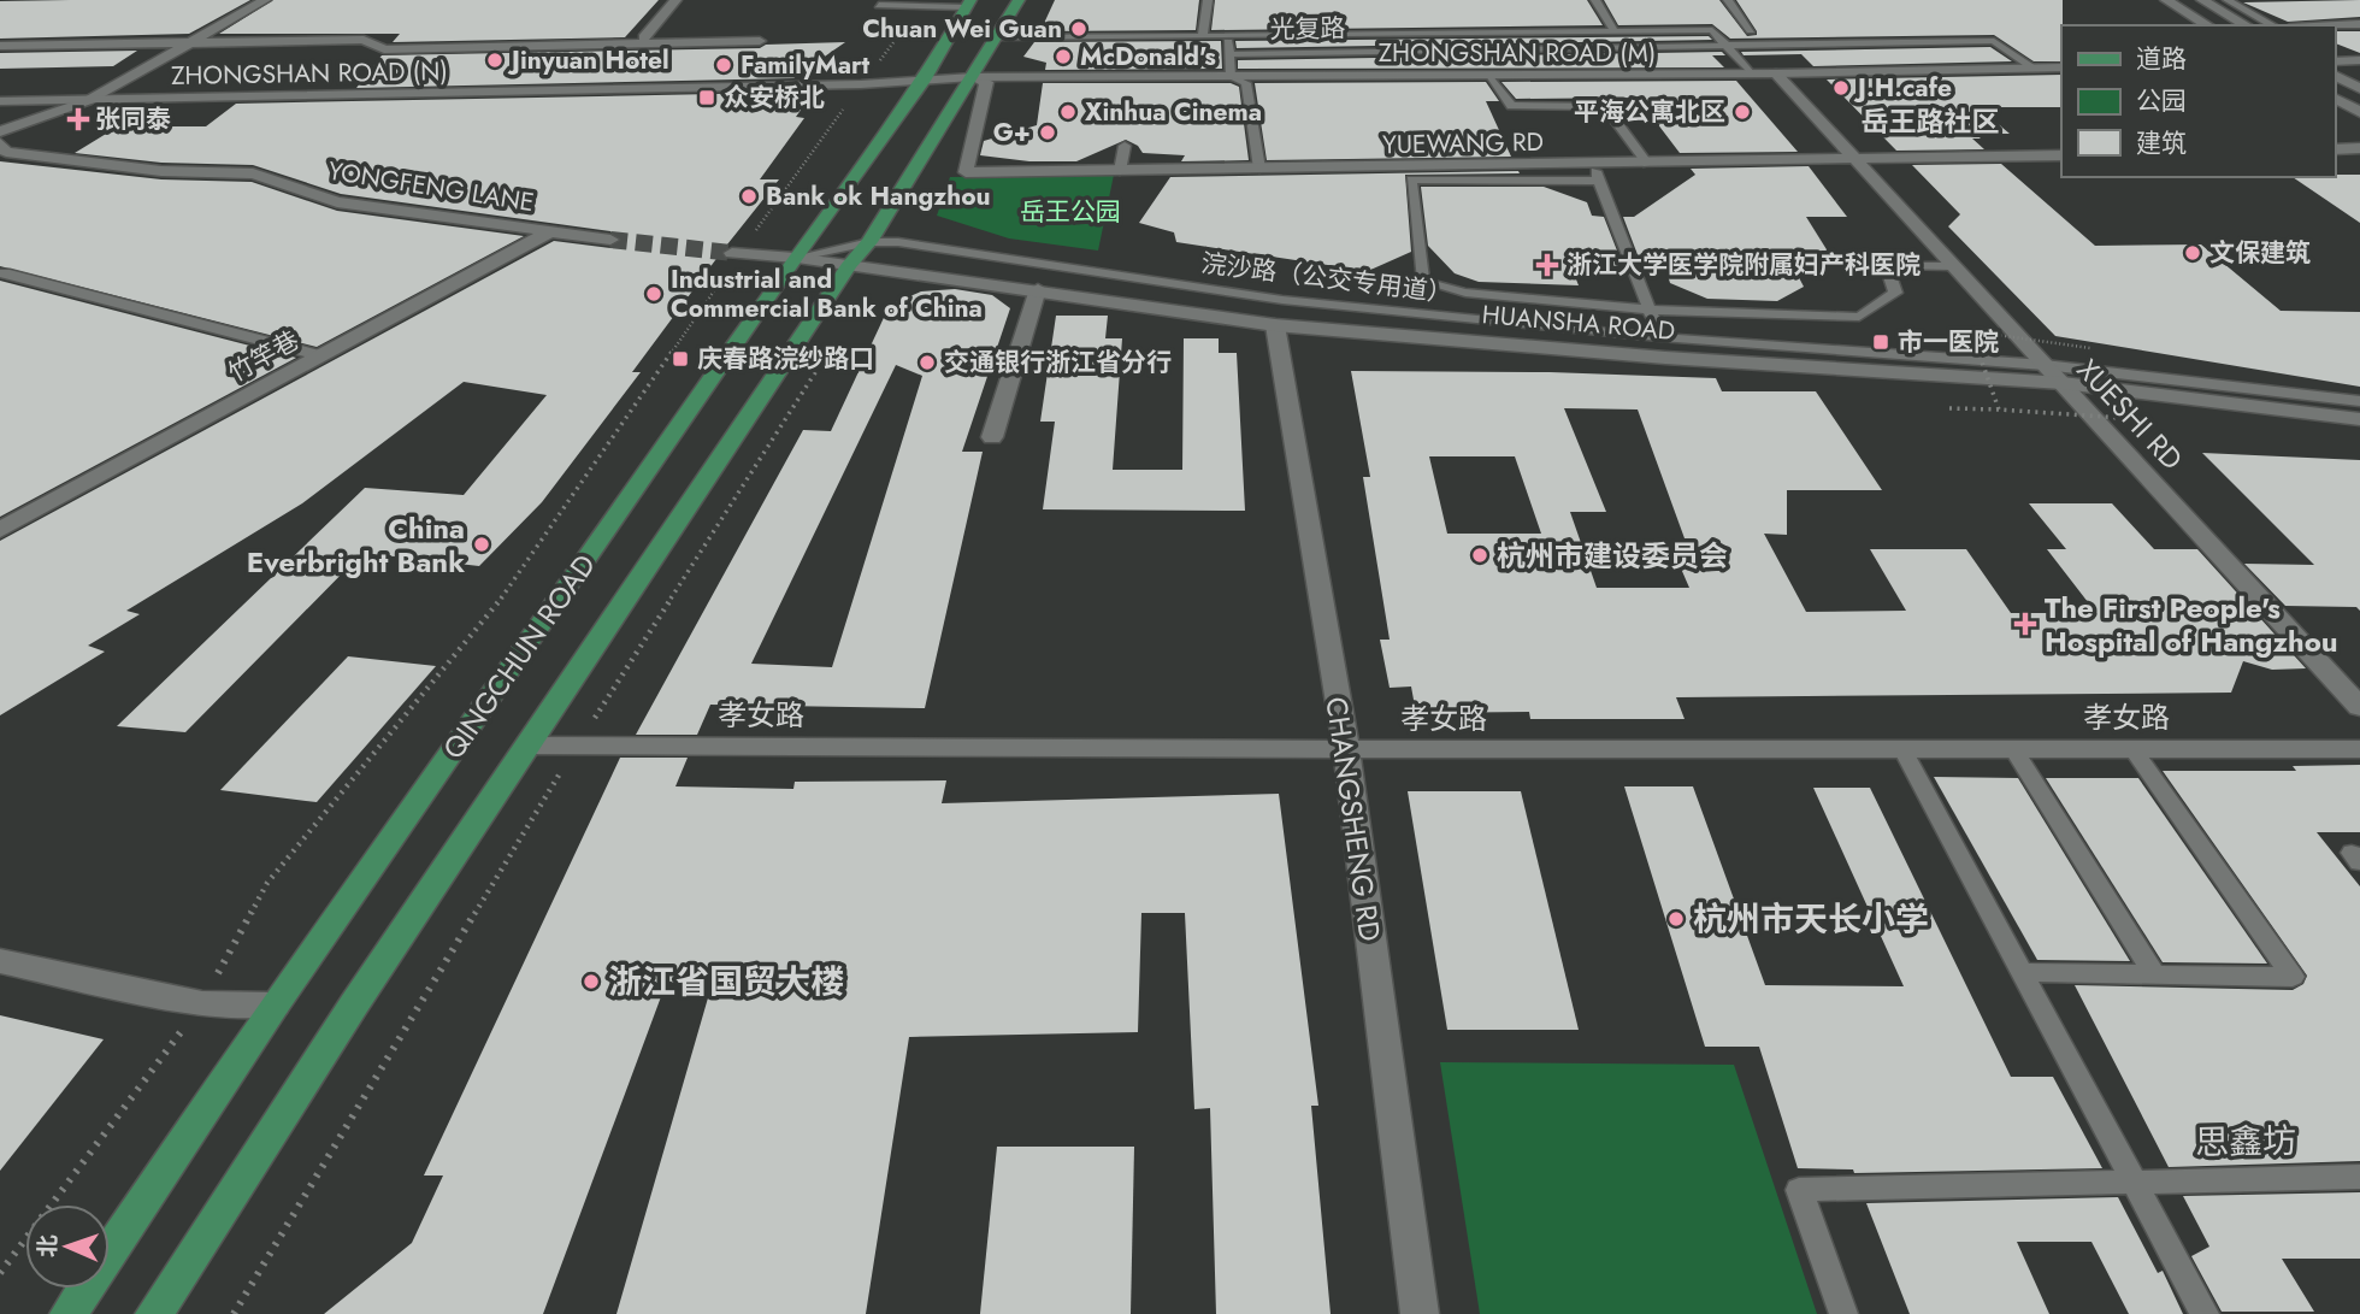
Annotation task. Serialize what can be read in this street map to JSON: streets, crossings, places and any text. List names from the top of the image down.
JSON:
{
  "streets": {
    "main road": ["QINGCHUN ROAD"],
    "street": [
      "ZHONGSHAN ROAD (M)",
      "ZHONGSHAN ROAD (N)",
      "YUEWANG RD",
      "YONGFENG LANE",
      "HUANSHA ROAD",
      "竹竿巷",
      "XUESHI RD",
      "孝女路",
      "CHANGSHENG RD"
    ],
    "lane": ["光复路", "浣沙路（公交专用道）", "思鑫坊"]
  },
  "crossings": [
    ["光复路", "ZHONGSHAN ROAD (M)"],
    ["ZHONGSHAN ROAD (M)", "ZHONGSHAN ROAD (N)"],
    ["ZHONGSHAN ROAD (M)", "YUEWANG RD"],
    ["ZHONGSHAN ROAD (M)", "XUESHI RD"],
    ["ZHONGSHAN ROAD (M)", "QINGCHUN ROAD"],
    ["ZHONGSHAN ROAD (N)", "YUEWANG RD"],
    ["ZHONGSHAN ROAD (N)", "QINGCHUN ROAD"],
    ["YUEWANG RD", "XUESHI RD"],
    ["YUEWANG RD", "QINGCHUN ROAD"],
    ["YONGFENG LANE", "竹竿巷"],
    ["浣沙路（公交专用道）", "HUANSHA ROAD"],
    ["浣沙路（公交专用道）", "XUESHI RD"],
    ["浣沙路（公交专用道）", "QINGCHUN ROAD"],
    ["HUANSHA ROAD", "XUESHI RD"],
    ["HUANSHA ROAD", "QINGCHUN ROAD"],
    ["HUANSHA ROAD", "CHANGSHENG RD"],
    ["QINGCHUN ROAD", "孝女路"],
    ["孝女路", "CHANGSHENG RD"]
  ],
  "districts": ["岳王路社区"],
  "parks": ["岳王公园"],
  "places": {
    "other": [
      "Chuan Wei Guan",
      "McDonald's",
      "Jinyuan Hotel",
      "FamilyMart",
      "J.H.cafe",
      "Xinhua Cinema",
      "平海公寓北区",
      "G+",
      "Bank ok Hangzhou",
      "文保建筑",
      "Industrial and Commercial Bank of China",
      "交通银行浙江省分行",
      "China Everbright Bank",
      "杭州市建设委员会",
      "杭州市天长小学",
      "浙江省国贸大楼"
    ],
    "transit": ["众安桥北", "市一医院", "庆春路浣纱路口"],
    "health": ["张同泰", "浙江大学医学院附属妇产科医院", "The First People's Hospital of Hangzhou"]
  },
  "legend": ["道路", "公园", "建筑"],
  "north": "left"
}
